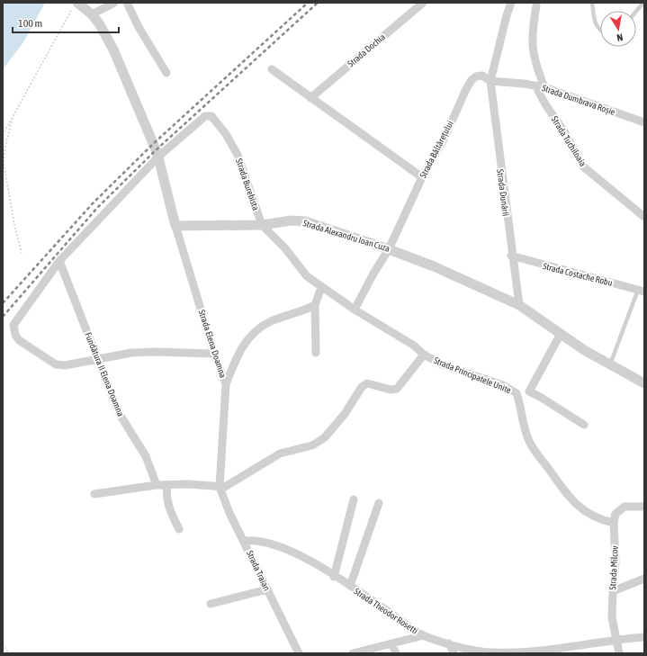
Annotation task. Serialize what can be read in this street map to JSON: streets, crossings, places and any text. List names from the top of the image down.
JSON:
{
  "streets": {
    "street": [
      "Strada Dochia",
      "Strada Dumbrava Roșie",
      "Strada Tuchiloaia",
      "Strada Băltărețului",
      "Strada Burebista",
      "Strada Dunării",
      "Strada Alexandru Ioan Cuza",
      "Strada Costache Robu",
      "Strada Elena Doamna",
      "Fundătura II Elena Doamna",
      "Strada Principatele Unite",
      "Strada Milcov",
      "Strada Traian",
      "Strada Theodor Rosetti"
    ]
  },
  "crossings": [
    ["Strada Dumbrava Roșie", "Strada Tuchiloaia"],
    ["Strada Dumbrava Roșie", "Strada Băltărețului"],
    ["Strada Dumbrava Roșie", "Strada Dunării"],
    ["Strada Băltărețului", "Strada Dunării"],
    ["Strada Băltărețului", "Strada Alexandru Ioan Cuza"],
    ["Strada Băltărețului", "Strada Principatele Unite"],
    ["Strada Burebista", "Strada Alexandru Ioan Cuza"],
    ["Strada Burebista", "Strada Principatele Unite"],
    ["Strada Dunării", "Strada Alexandru Ioan Cuza"],
    ["Strada Dunării", "Strada Costache Robu"],
    ["Strada Alexandru Ioan Cuza", "Strada Elena Doamna"],
    ["Strada Alexandru Ioan Cuza", "Strada Principatele Unite"],
    ["Strada Elena Doamna", "Strada Traian"],
    ["Strada Principatele Unite", "Strada Milcov"],
    ["Strada Milcov", "Strada Theodor Rosetti"],
    ["Strada Traian", "Strada Theodor Rosetti"]
  ],
  "scale_bar": "100 m",
  "north": "bottom"
}
